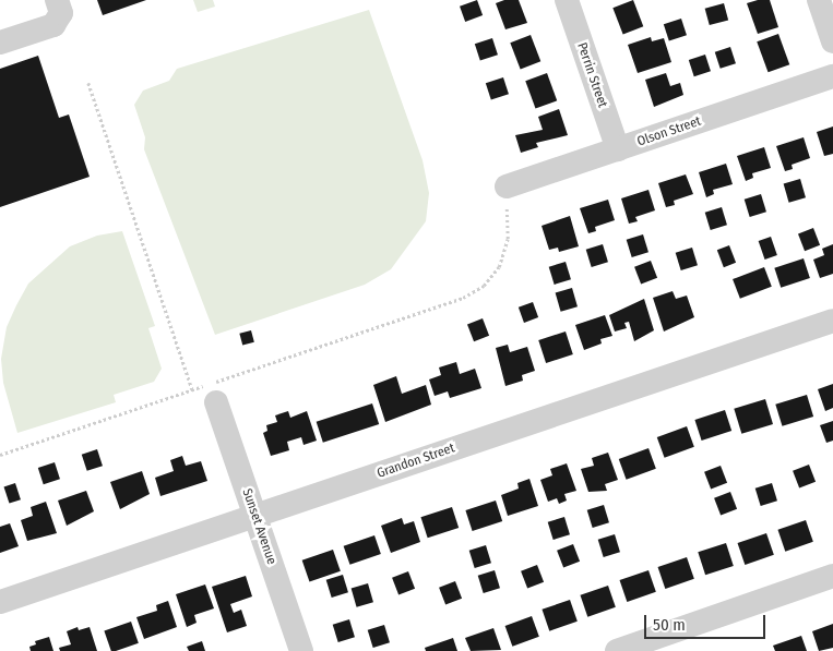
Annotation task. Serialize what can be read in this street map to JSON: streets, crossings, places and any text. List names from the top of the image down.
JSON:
{
  "streets": {
    "street": [
      "Perrin Street",
      "Olson Street",
      "Grandon Street",
      "Sunset Avenue"
    ]
  },
  "crossings": [
    ["Perrin Street", "Olson Street"],
    ["Grandon Street", "Sunset Avenue"]
  ],
  "scale_bar": "50 m"
}
